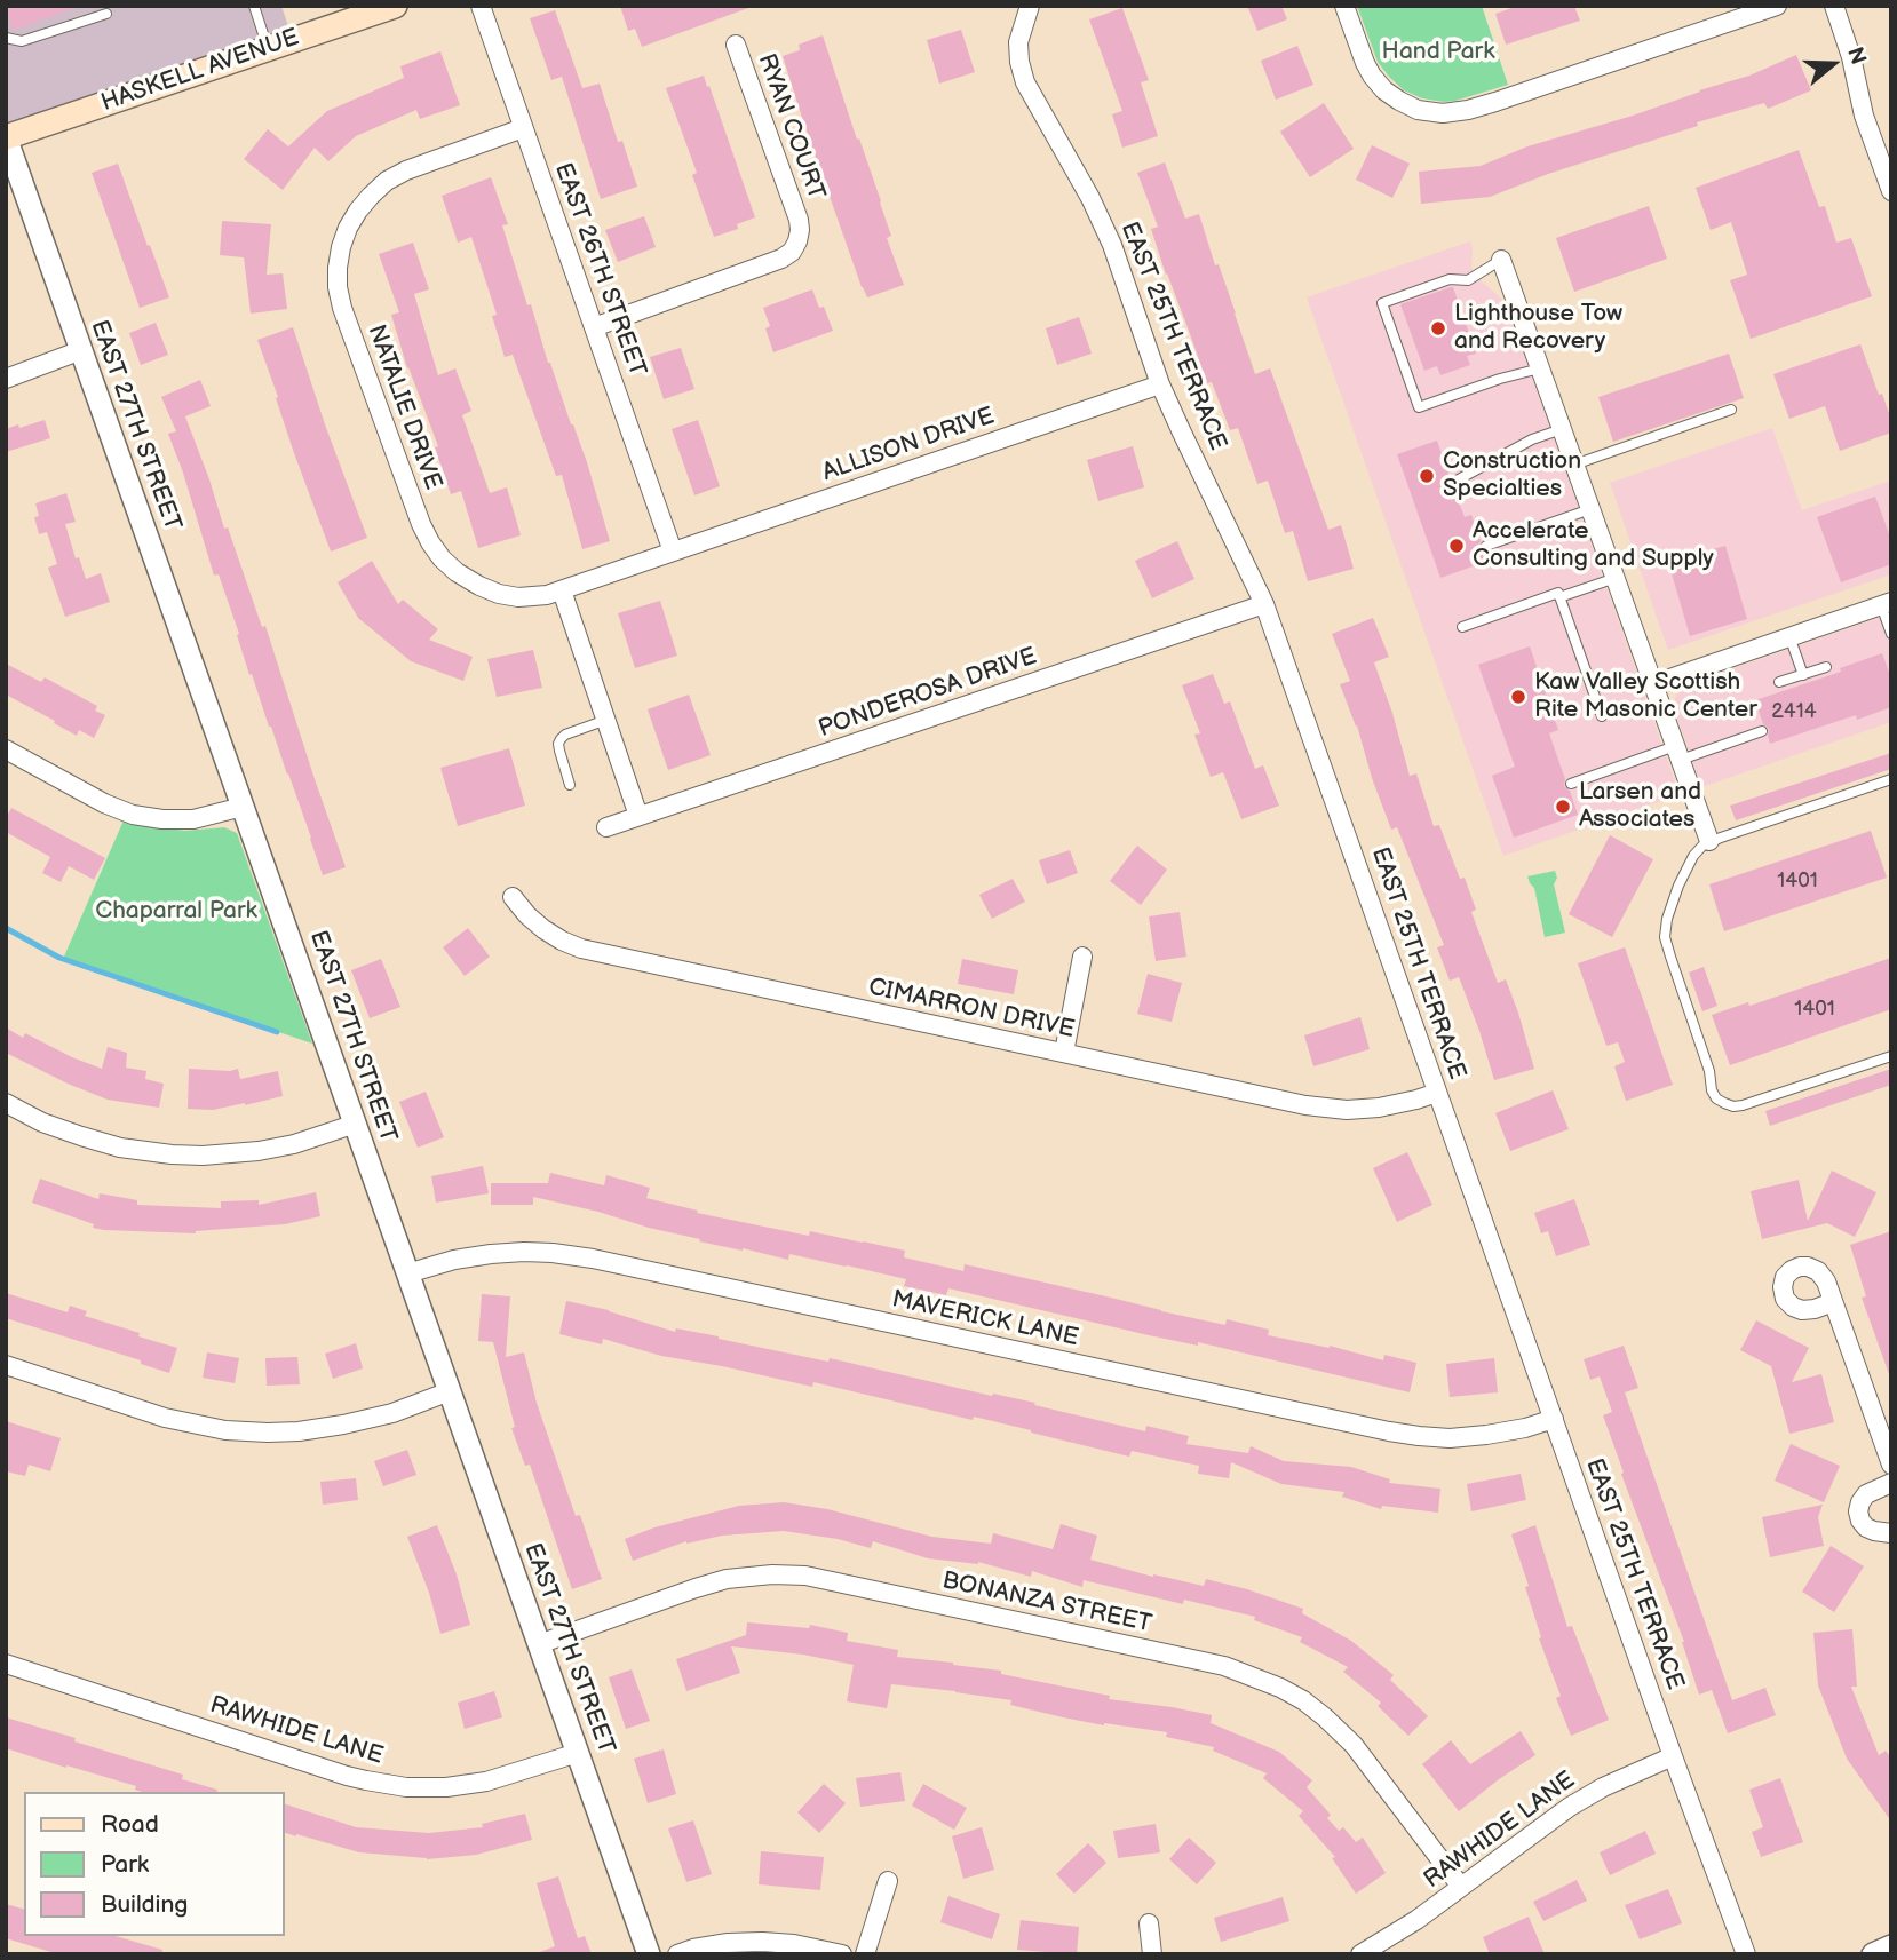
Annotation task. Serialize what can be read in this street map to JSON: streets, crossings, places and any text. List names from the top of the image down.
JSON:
{
  "streets": {
    "main road": ["HASKELL AVENUE"],
    "street": [
      "RYAN COURT",
      "EAST 26TH STREET",
      "EAST 25TH TERRACE",
      "NATALIE DRIVE",
      "EAST 27TH STREET",
      "ALLISON DRIVE",
      "PONDEROSA DRIVE",
      "CIMARRON DRIVE",
      "MAVERICK LANE",
      "BONANZA STREET",
      "RAWHIDE LANE"
    ]
  },
  "crossings": [
    ["HASKELL AVENUE", "EAST 27TH STREET"],
    ["RYAN COURT", "EAST 26TH STREET"],
    ["EAST 26TH STREET", "NATALIE DRIVE"],
    ["EAST 26TH STREET", "ALLISON DRIVE"],
    ["EAST 25TH TERRACE", "ALLISON DRIVE"],
    ["EAST 25TH TERRACE", "PONDEROSA DRIVE"],
    ["EAST 25TH TERRACE", "CIMARRON DRIVE"],
    ["EAST 25TH TERRACE", "MAVERICK LANE"],
    ["EAST 25TH TERRACE", "RAWHIDE LANE"],
    ["NATALIE DRIVE", "ALLISON DRIVE"],
    ["EAST 27TH STREET", "MAVERICK LANE"],
    ["EAST 27TH STREET", "BONANZA STREET"],
    ["EAST 27TH STREET", "RAWHIDE LANE"],
    ["BONANZA STREET", "RAWHIDE LANE"]
  ],
  "parks": ["Hand Park", "Chaparral Park"],
  "places": [
    "Lighthouse Tow and Recovery",
    "Construction Specialties",
    "Accelerate Consulting and Supply",
    "Kaw Valley Scottish Rite Masonic Center",
    "Larsen and Associates"
  ],
  "house_numbers": ["2414", "1401", "1401"],
  "legend": ["Road", "Park", "Building"],
  "north": "right"
}
